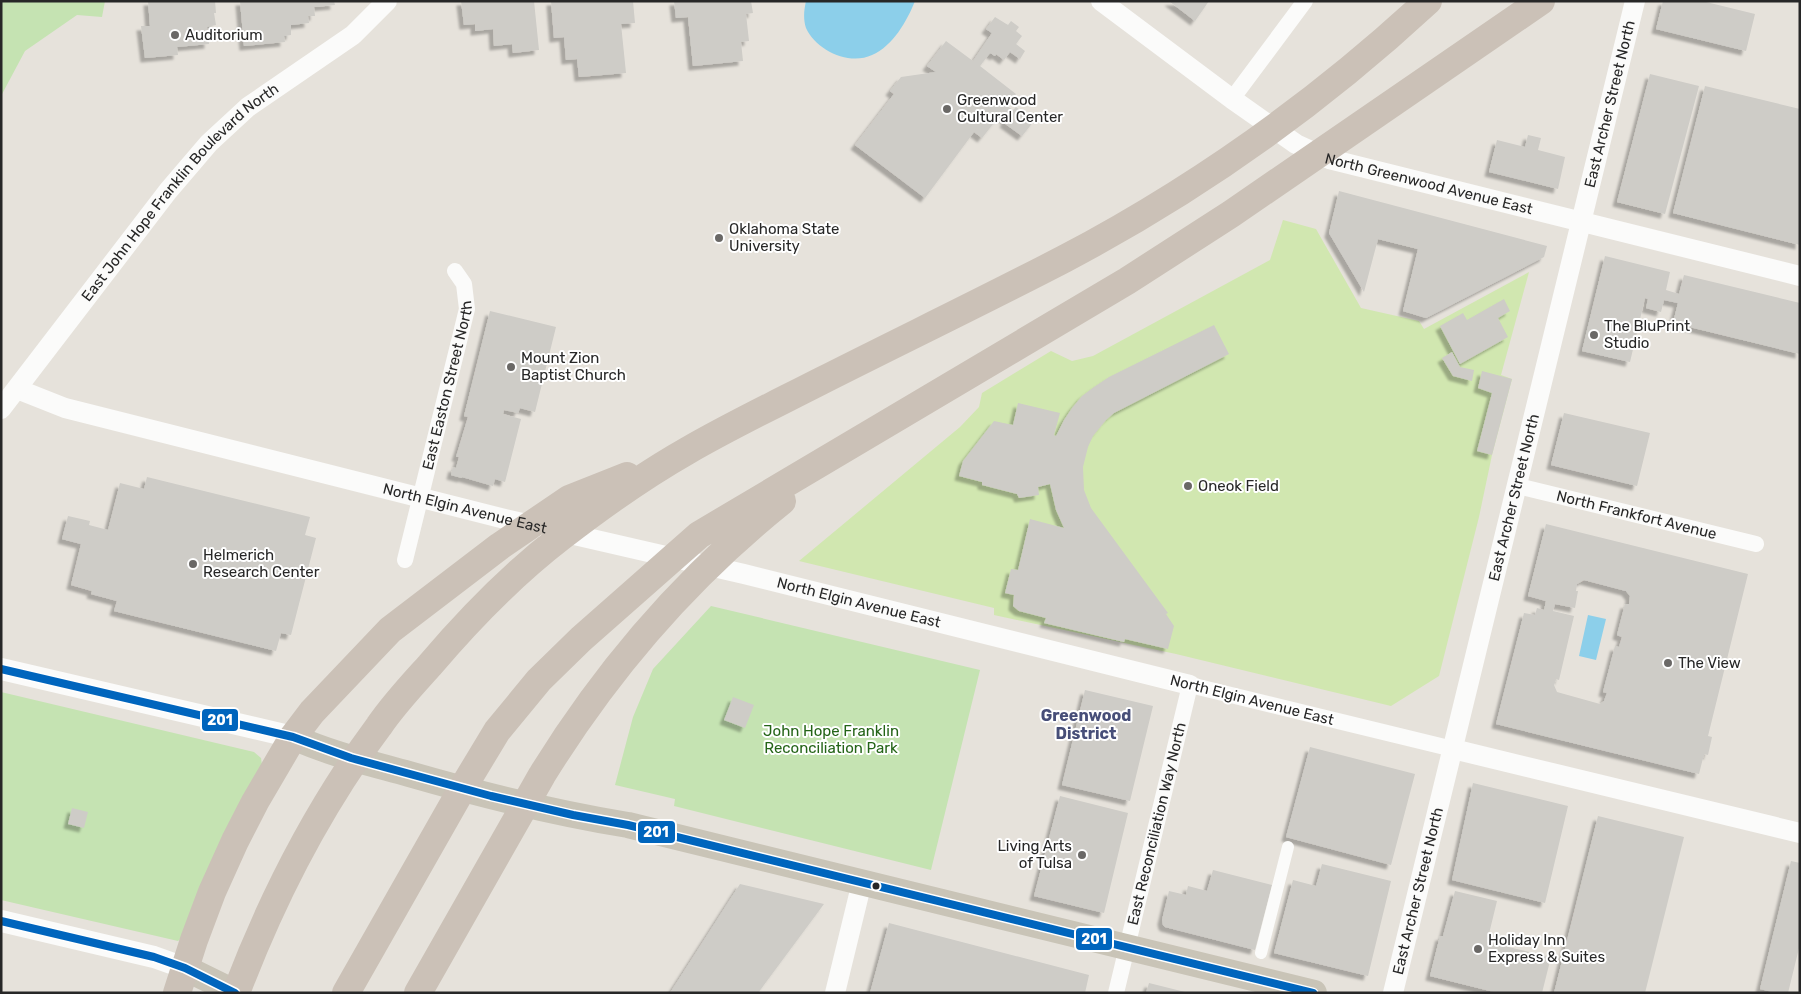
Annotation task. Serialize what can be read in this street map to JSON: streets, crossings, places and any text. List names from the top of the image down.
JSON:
{
  "streets": {
    "street": [
      "East Archer Street North",
      "North Greenwood Avenue East",
      "East John Hope Franklin Boulevard North",
      "East Easton Street North",
      "North Elgin Avenue East",
      "North Frankfort Avenue",
      "East Reconciliation Way North"
    ]
  },
  "crossings": [
    ["East Archer Street North", "North Greenwood Avenue East"],
    ["East Archer Street North", "North Elgin Avenue East"],
    ["East Archer Street North", "North Frankfort Avenue"],
    ["East John Hope Franklin Boulevard North", "North Elgin Avenue East"],
    ["East Easton Street North", "North Elgin Avenue East"],
    ["North Elgin Avenue East", "East Reconciliation Way North"]
  ],
  "districts": ["Greenwood District"],
  "parks": ["John Hope Franklin Reconciliation Park"],
  "places": [
    "Auditorium",
    "Greenwood Cultural Center",
    "Oklahoma State University",
    "The BluPrint Studio",
    "Mount Zion Baptist Church",
    "Oneok Field",
    "Helmerich Research Center",
    "The View",
    "Living Arts of Tulsa",
    "Holiday Inn Express & Suites"
  ],
  "lines": ["transit line 201"]
}
